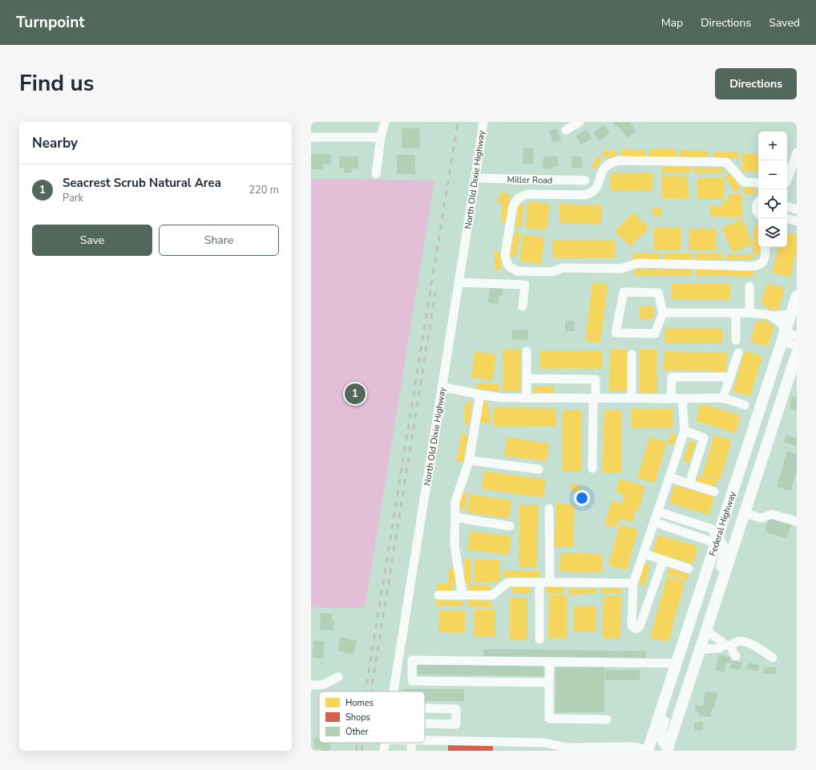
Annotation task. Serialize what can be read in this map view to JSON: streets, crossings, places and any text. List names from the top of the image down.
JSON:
{
  "streets": {
    "main road": ["Federal Highway"],
    "street": ["North Old Dixie Highway", "Miller Road"]
  },
  "crossings": [
    ["North Old Dixie Highway", "Miller Road"]
  ],
  "legend": ["Homes", "Shops", "Other"],
  "page": {
    "header": "Turnpoint",
    "nav": ["Map", "Directions", "Saved"],
    "title": "Find us",
    "buttons": [
      "Directions",
      ["Save", "Share"]
    ],
    "heading": "Nearby",
    "map_buttons": ["+", "−"],
    "list": [
      {
        "mark": "1",
        "name": "Seacrest Scrub Natural Area",
        "note": "Park",
        "value": "220 m"
      }
    ],
    "pins": "1"
  }
}
